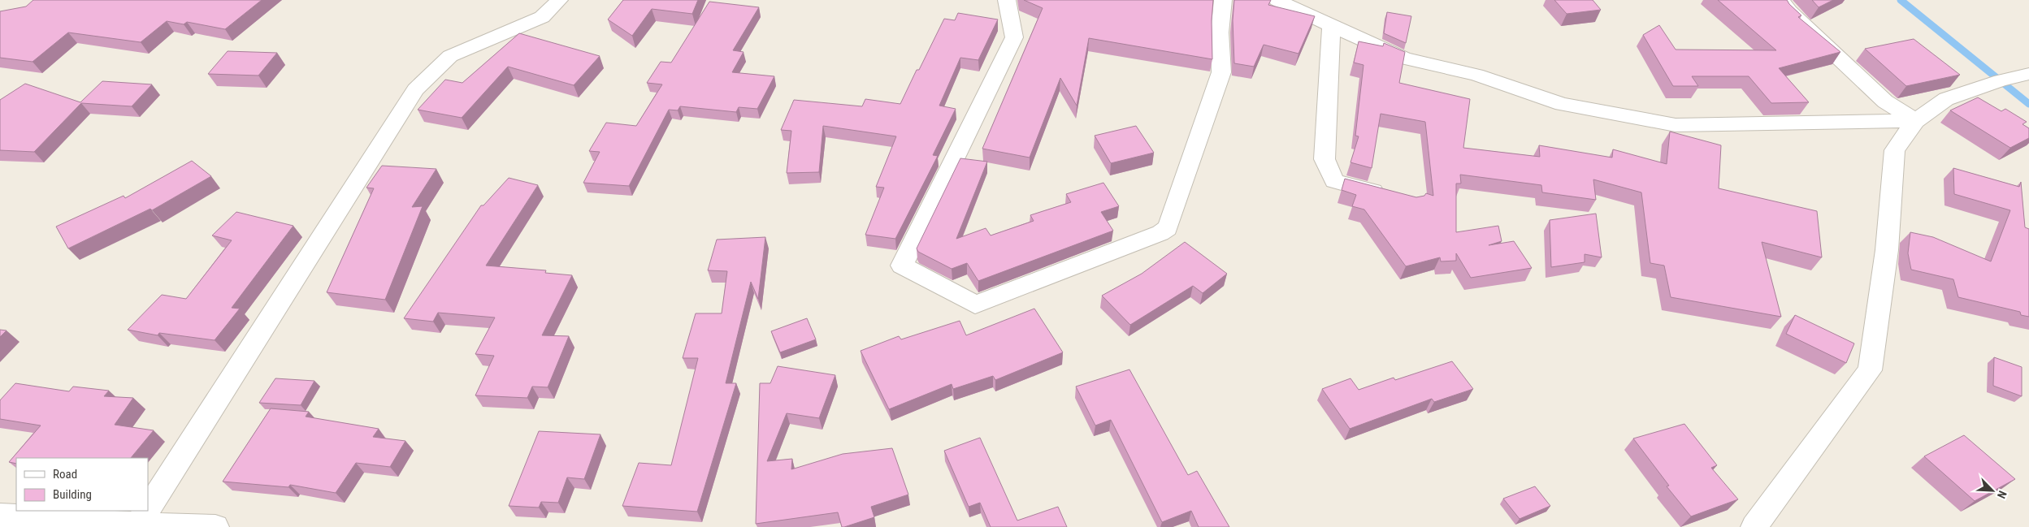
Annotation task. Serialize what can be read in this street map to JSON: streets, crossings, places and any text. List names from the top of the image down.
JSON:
{
  "legend": ["Road", "Building"],
  "north": "bottom right"
}
